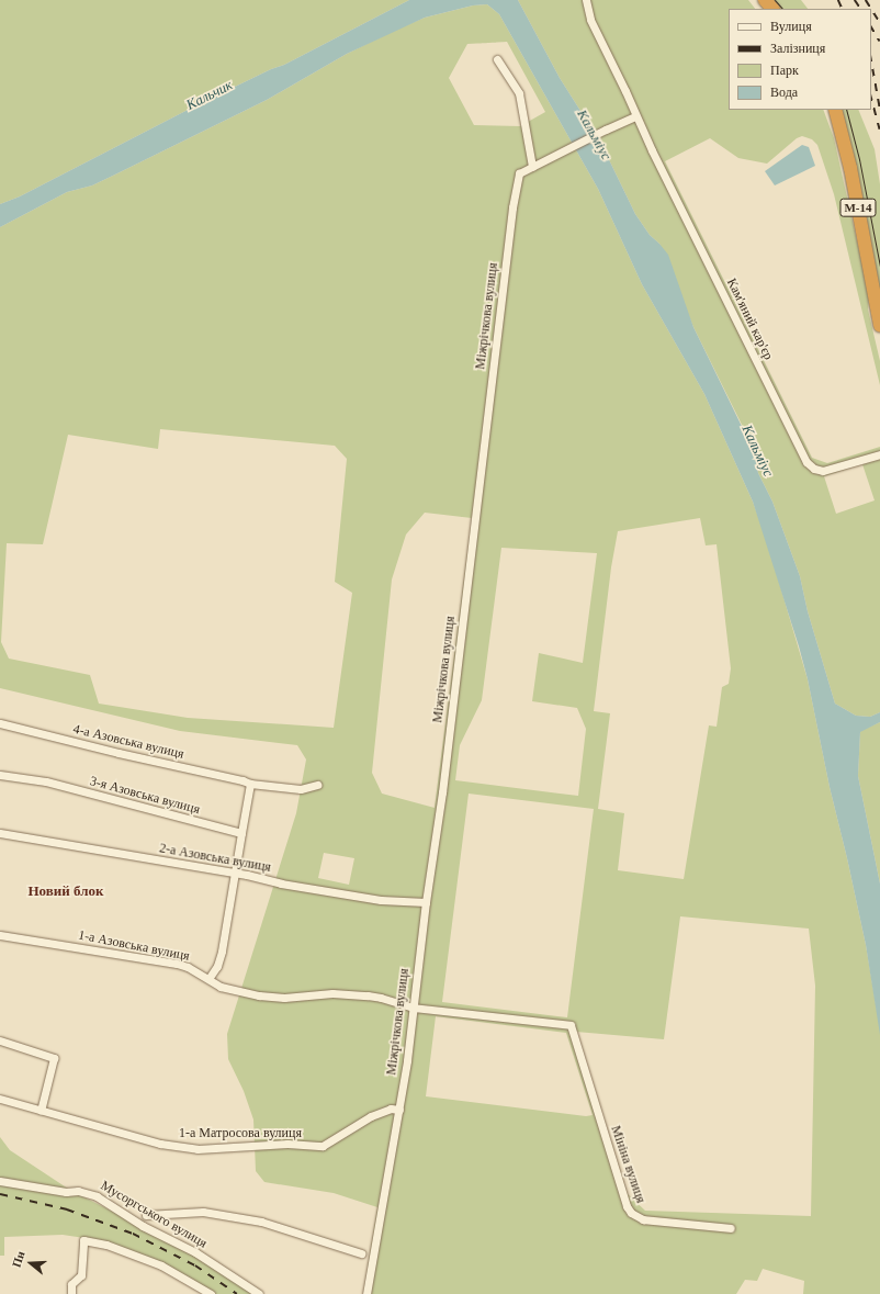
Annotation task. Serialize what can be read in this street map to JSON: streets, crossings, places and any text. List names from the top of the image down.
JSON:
{
  "streets": {
    "highway": ["М-14"],
    "street": [
      "Міжрічкова вулиця",
      "Кам'яний кар'єр",
      "4-а Азовська вулиця",
      "3-я Азовська вулиця",
      "2-а Азовська вулиця",
      "1-а Азовська вулиця",
      "1-а Матросова вулиця",
      "Мініна вулиця",
      "Мусоргського вулиця"
    ]
  },
  "crossings": [
    ["Міжрічкова вулиця", "Кам'яний кар'єр"],
    ["Міжрічкова вулиця", "2-а Азовська вулиця"],
    ["Міжрічкова вулиця", "1-а Азовська вулиця"],
    ["Міжрічкова вулиця", "1-а Матросова вулиця"],
    ["1-а Азовська вулиця", "Мініна вулиця"]
  ],
  "districts": ["Новий блок"],
  "water": ["Кальчик", "Кальміус"],
  "legend": [
    "Вулиця",
    "Залізниця",
    "Парк",
    "Вода"
  ],
  "north": "left"
}
